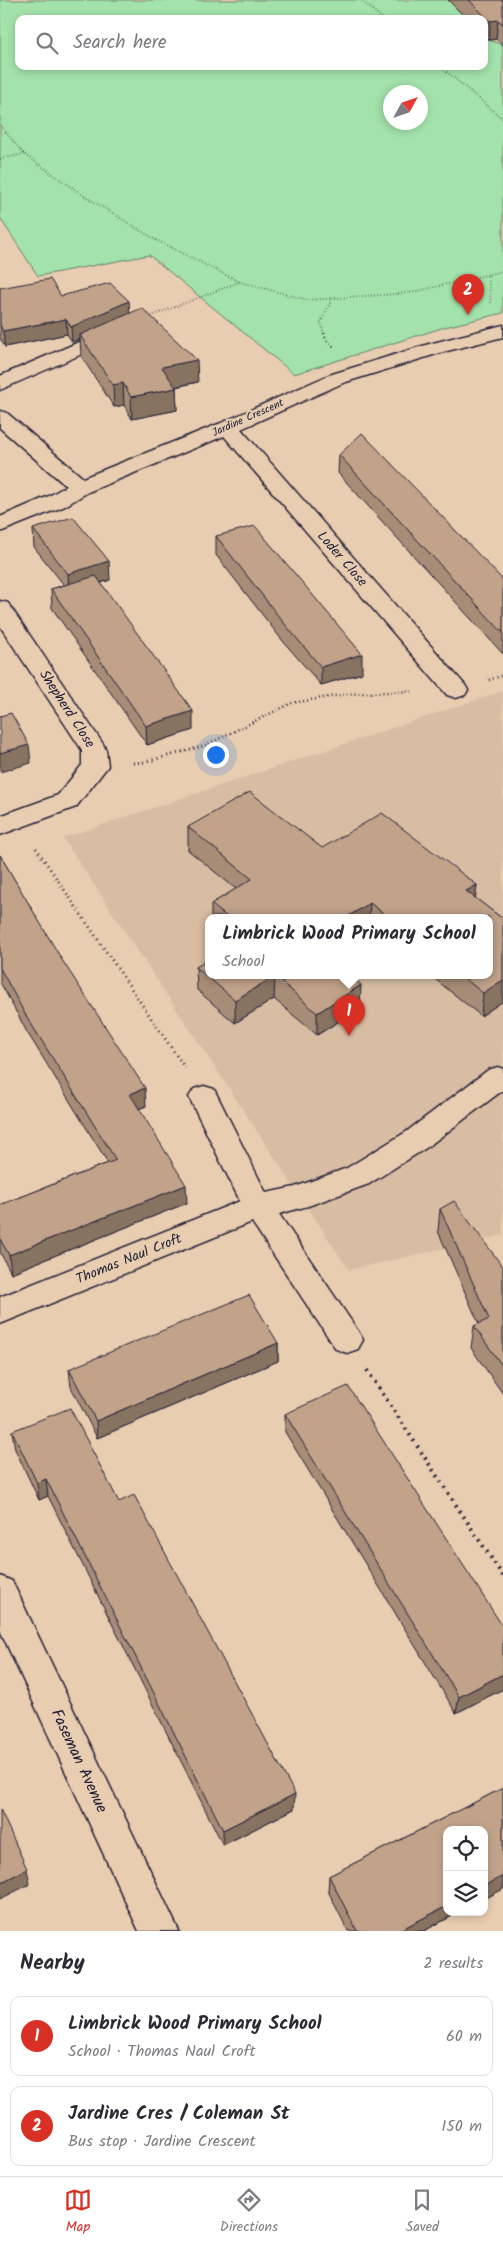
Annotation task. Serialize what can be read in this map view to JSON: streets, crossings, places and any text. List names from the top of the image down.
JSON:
{
  "streets": {
    "street": [
      "Jardine Crescent",
      "Loder Close",
      "Shepherd Close",
      "Thomas Naul Croft",
      "Faseman Avenue"
    ]
  },
  "crossings": [
    ["Jardine Crescent", "Loder Close"]
  ],
  "north": "top right",
  "page": {
    "search": "Search here",
    "pins": ["2", "1"],
    "popup": ["Limbrick Wood Primary School", "School"],
    "heading": ["Nearby", "2 results"],
    "list": [
      {
        "mark": "1",
        "name": "Limbrick Wood Primary School",
        "note": "School · Thomas Naul Croft",
        "value": "60 m"
      },
      {
        "mark": "2",
        "name": "Jardine Cres / Coleman St",
        "note": "Bus stop · Jardine Crescent",
        "value": "150 m"
      }
    ],
    "nav": ["Map", "Directions", "Saved"]
  }
}
